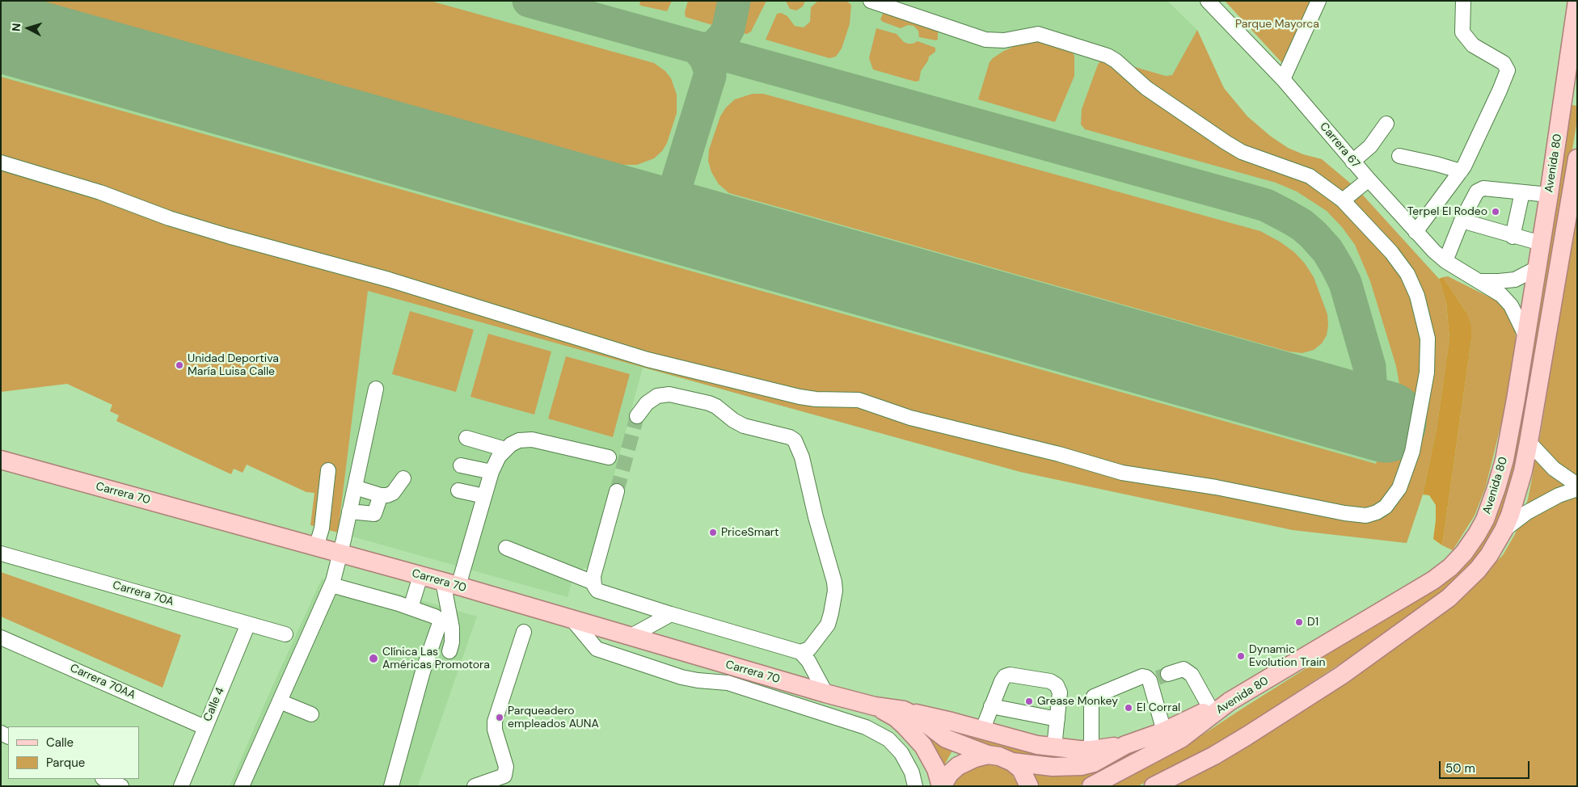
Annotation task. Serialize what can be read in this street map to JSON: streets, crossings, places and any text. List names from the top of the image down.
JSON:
{
  "streets": {
    "main road": ["Avenida 80", "Carrera 70"],
    "street": [
      "Carrera 67",
      "Carrera 70A",
      "Carrera 70AA",
      "Calle 4"
    ]
  },
  "crossings": [
    ["Carrera 67", "Avenida 80"],
    ["Carrera 70A", "Calle 4"],
    ["Carrera 70AA", "Calle 4"]
  ],
  "parks": ["Parque Mayorca"],
  "places": [
    "Terpel El Rodeo",
    "Unidad Deportiva María Luisa Calle",
    "PriceSmart",
    "D1",
    "Dynamic Evolution Train",
    "Clínica Las Américas Promotora",
    "Grease Monkey",
    "El Corral",
    "Parqueadero empleados AUNA"
  ],
  "legend": ["Calle", "Parque"],
  "scale_bar": "50 m",
  "north": "left"
}
